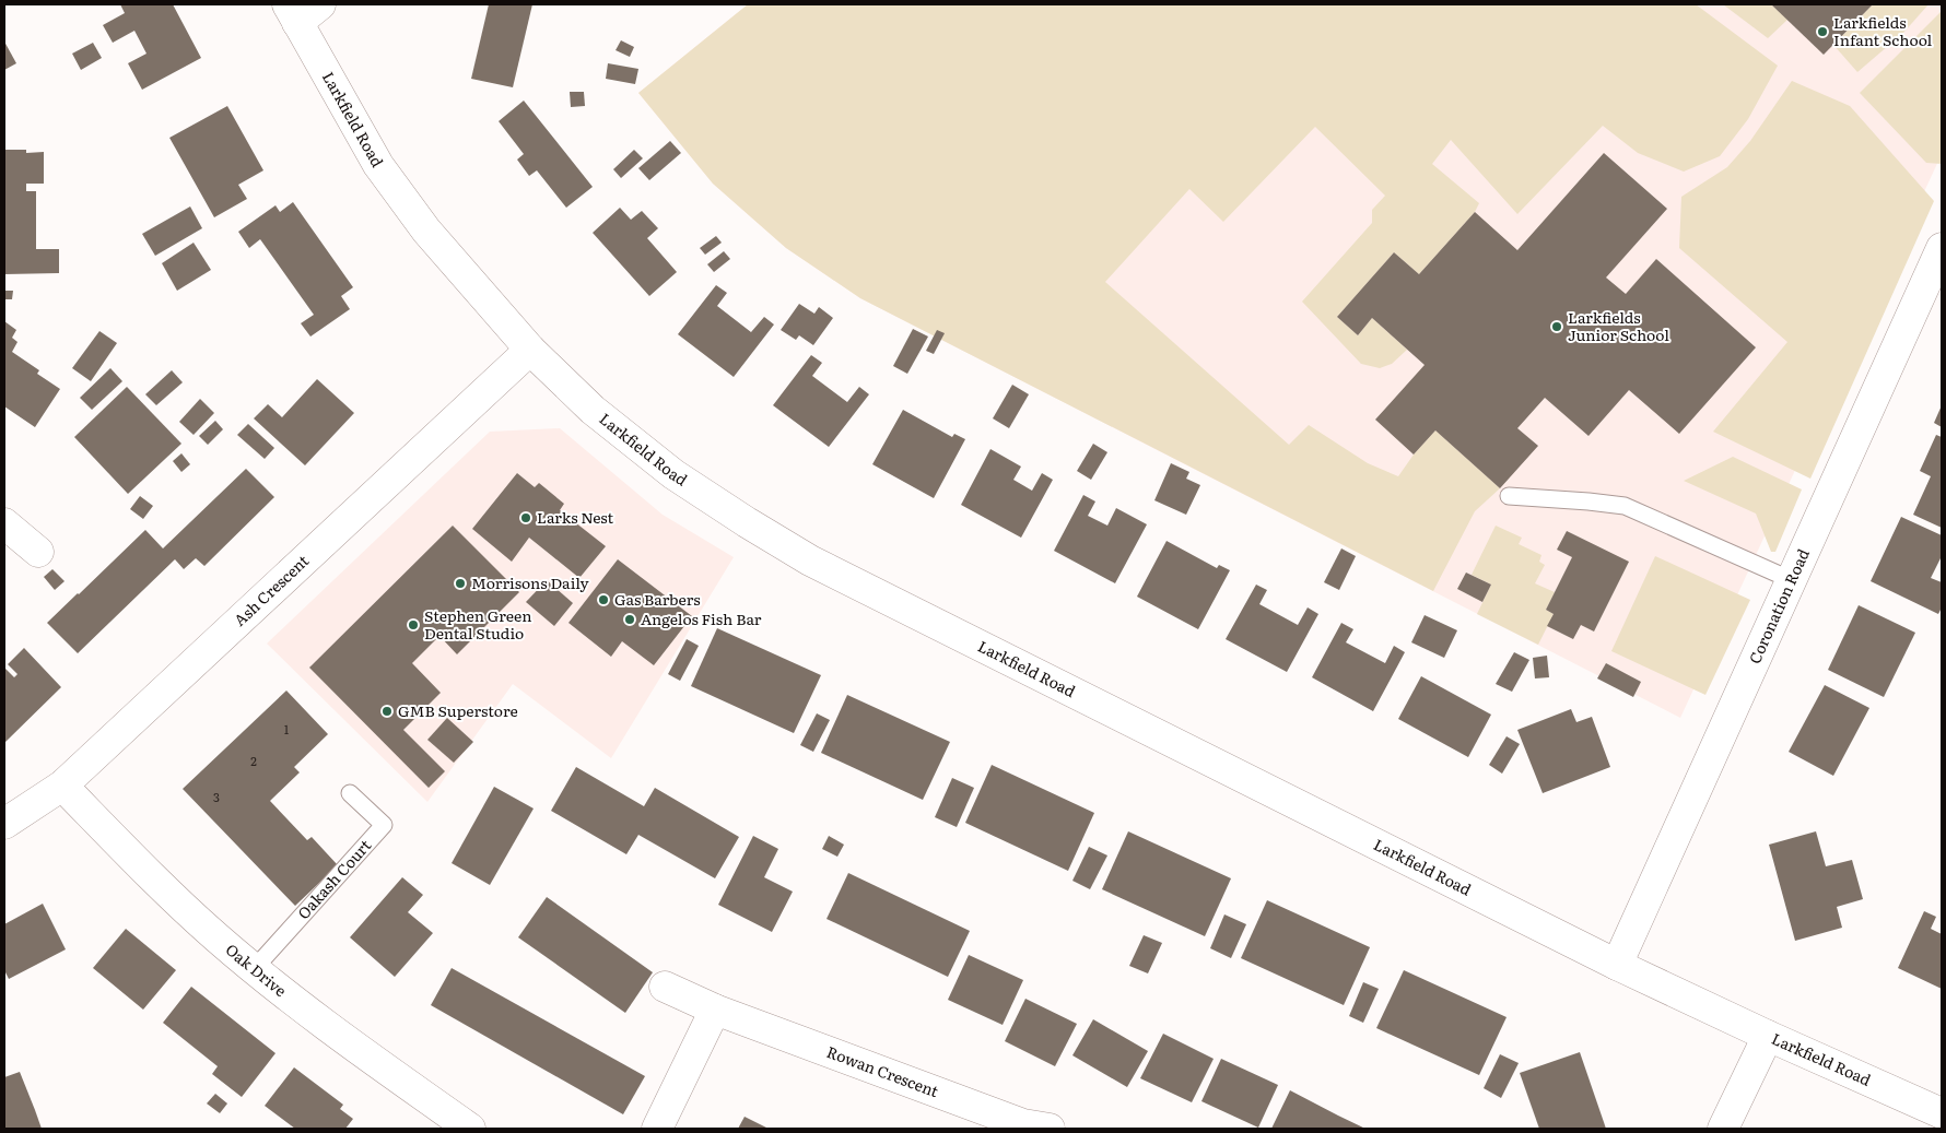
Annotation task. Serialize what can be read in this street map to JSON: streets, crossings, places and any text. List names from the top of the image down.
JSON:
{
  "streets": {
    "street": [
      "Larkfield Road",
      "Ash Crescent",
      "Coronation Road",
      "Oak Drive",
      "Rowan Crescent"
    ],
    "lane": ["Oakash Court"]
  },
  "crossings": [
    ["Larkfield Road", "Ash Crescent"],
    ["Larkfield Road", "Coronation Road"],
    ["Ash Crescent", "Oak Drive"],
    ["Oakash Court", "Oak Drive"]
  ],
  "places": [
    "Larkfields Infant School",
    "Larkfields Junior School",
    "Larks Nest",
    "Morrisons Daily",
    "Gas Barbers",
    "Angelos Fish Bar",
    "Stephen Green Dental Studio",
    "GMB Superstore"
  ],
  "house_numbers": ["1", "2", "3"]
}
